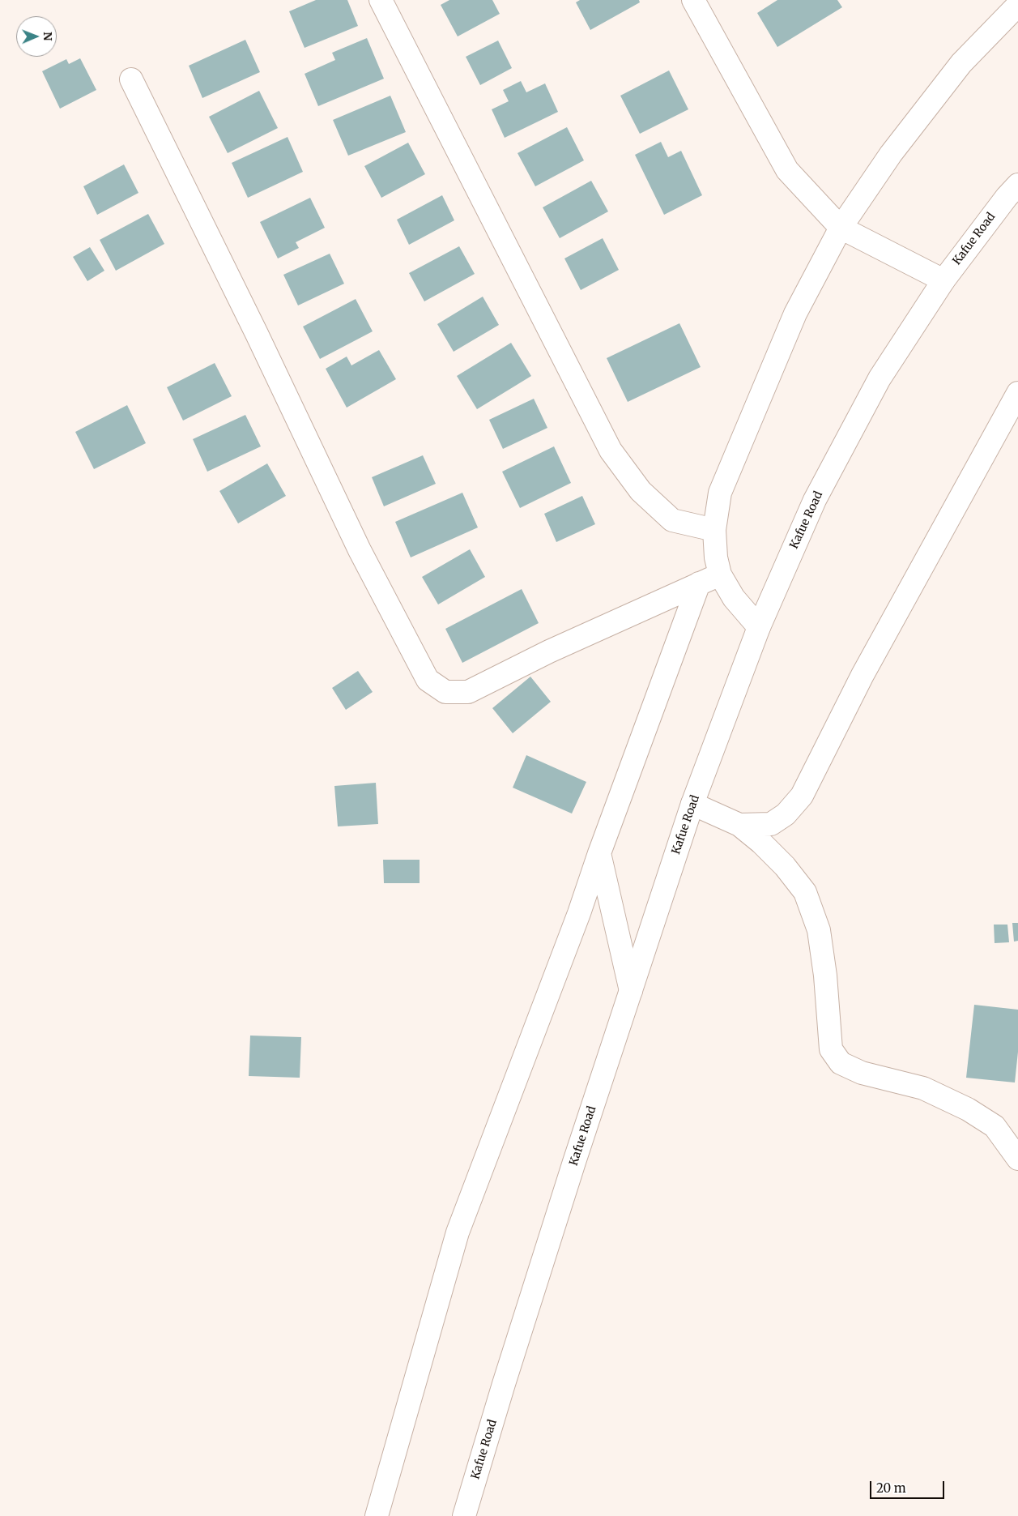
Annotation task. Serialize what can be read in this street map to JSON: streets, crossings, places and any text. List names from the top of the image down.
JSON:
{
  "streets": {
    "main road": ["Kafue Road"]
  },
  "scale_bar": "20 m",
  "north": "right"
}
